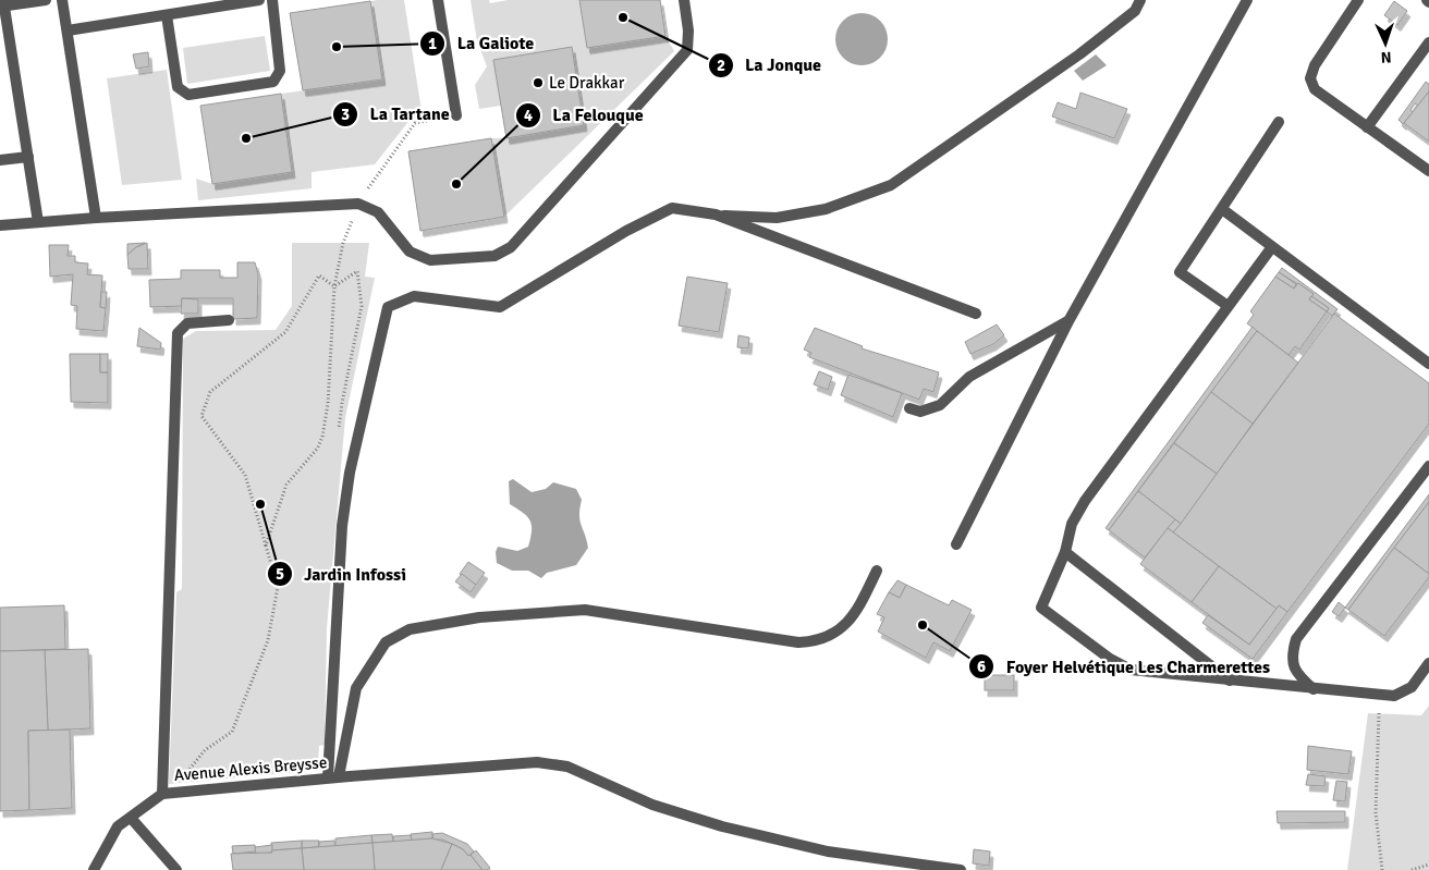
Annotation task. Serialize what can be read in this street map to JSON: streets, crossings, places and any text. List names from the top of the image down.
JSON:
{
  "streets": {
    "street": ["Avenue Alexis Breysse"]
  },
  "places": [
    "La Jonque",
    "La Galiote",
    "Le Drakkar",
    "La Tartane",
    "La Felouque",
    "Jardin Infossi",
    "Foyer Helvétique Les Charmerettes"
  ],
  "north": "bottom"
}
